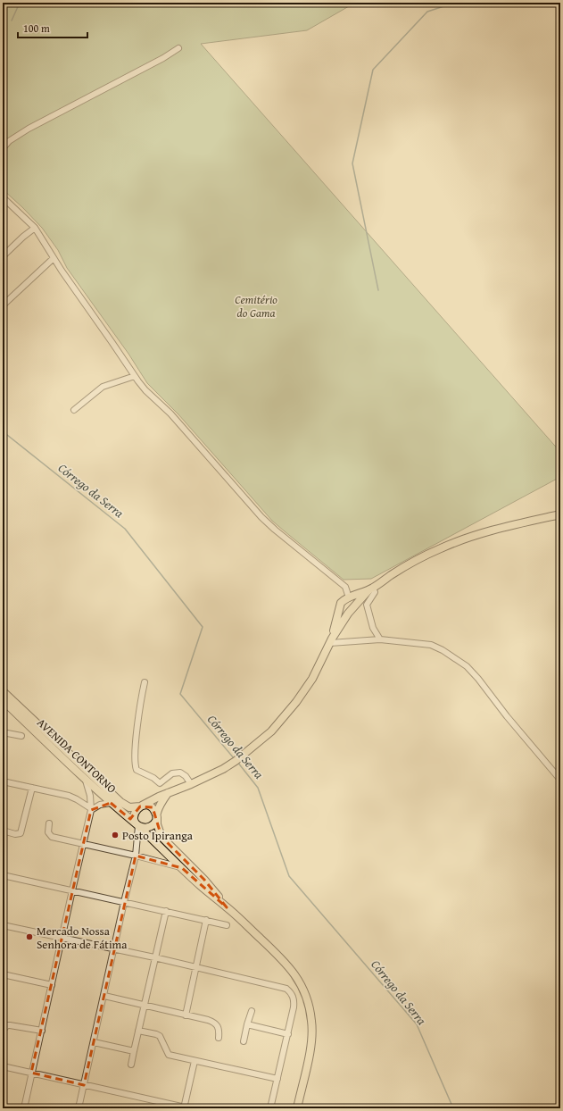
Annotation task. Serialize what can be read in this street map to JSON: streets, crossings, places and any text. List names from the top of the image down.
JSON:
{
  "streets": {
    "main road": ["AVENIDA CONTORNO"]
  },
  "water": ["Córrego da Serra"],
  "parks": ["Cemitério do Gama"],
  "places": ["Posto Ipiranga", "Mercado Nossa Senhora de Fátima"],
  "scale_bar": "100 m"
}
